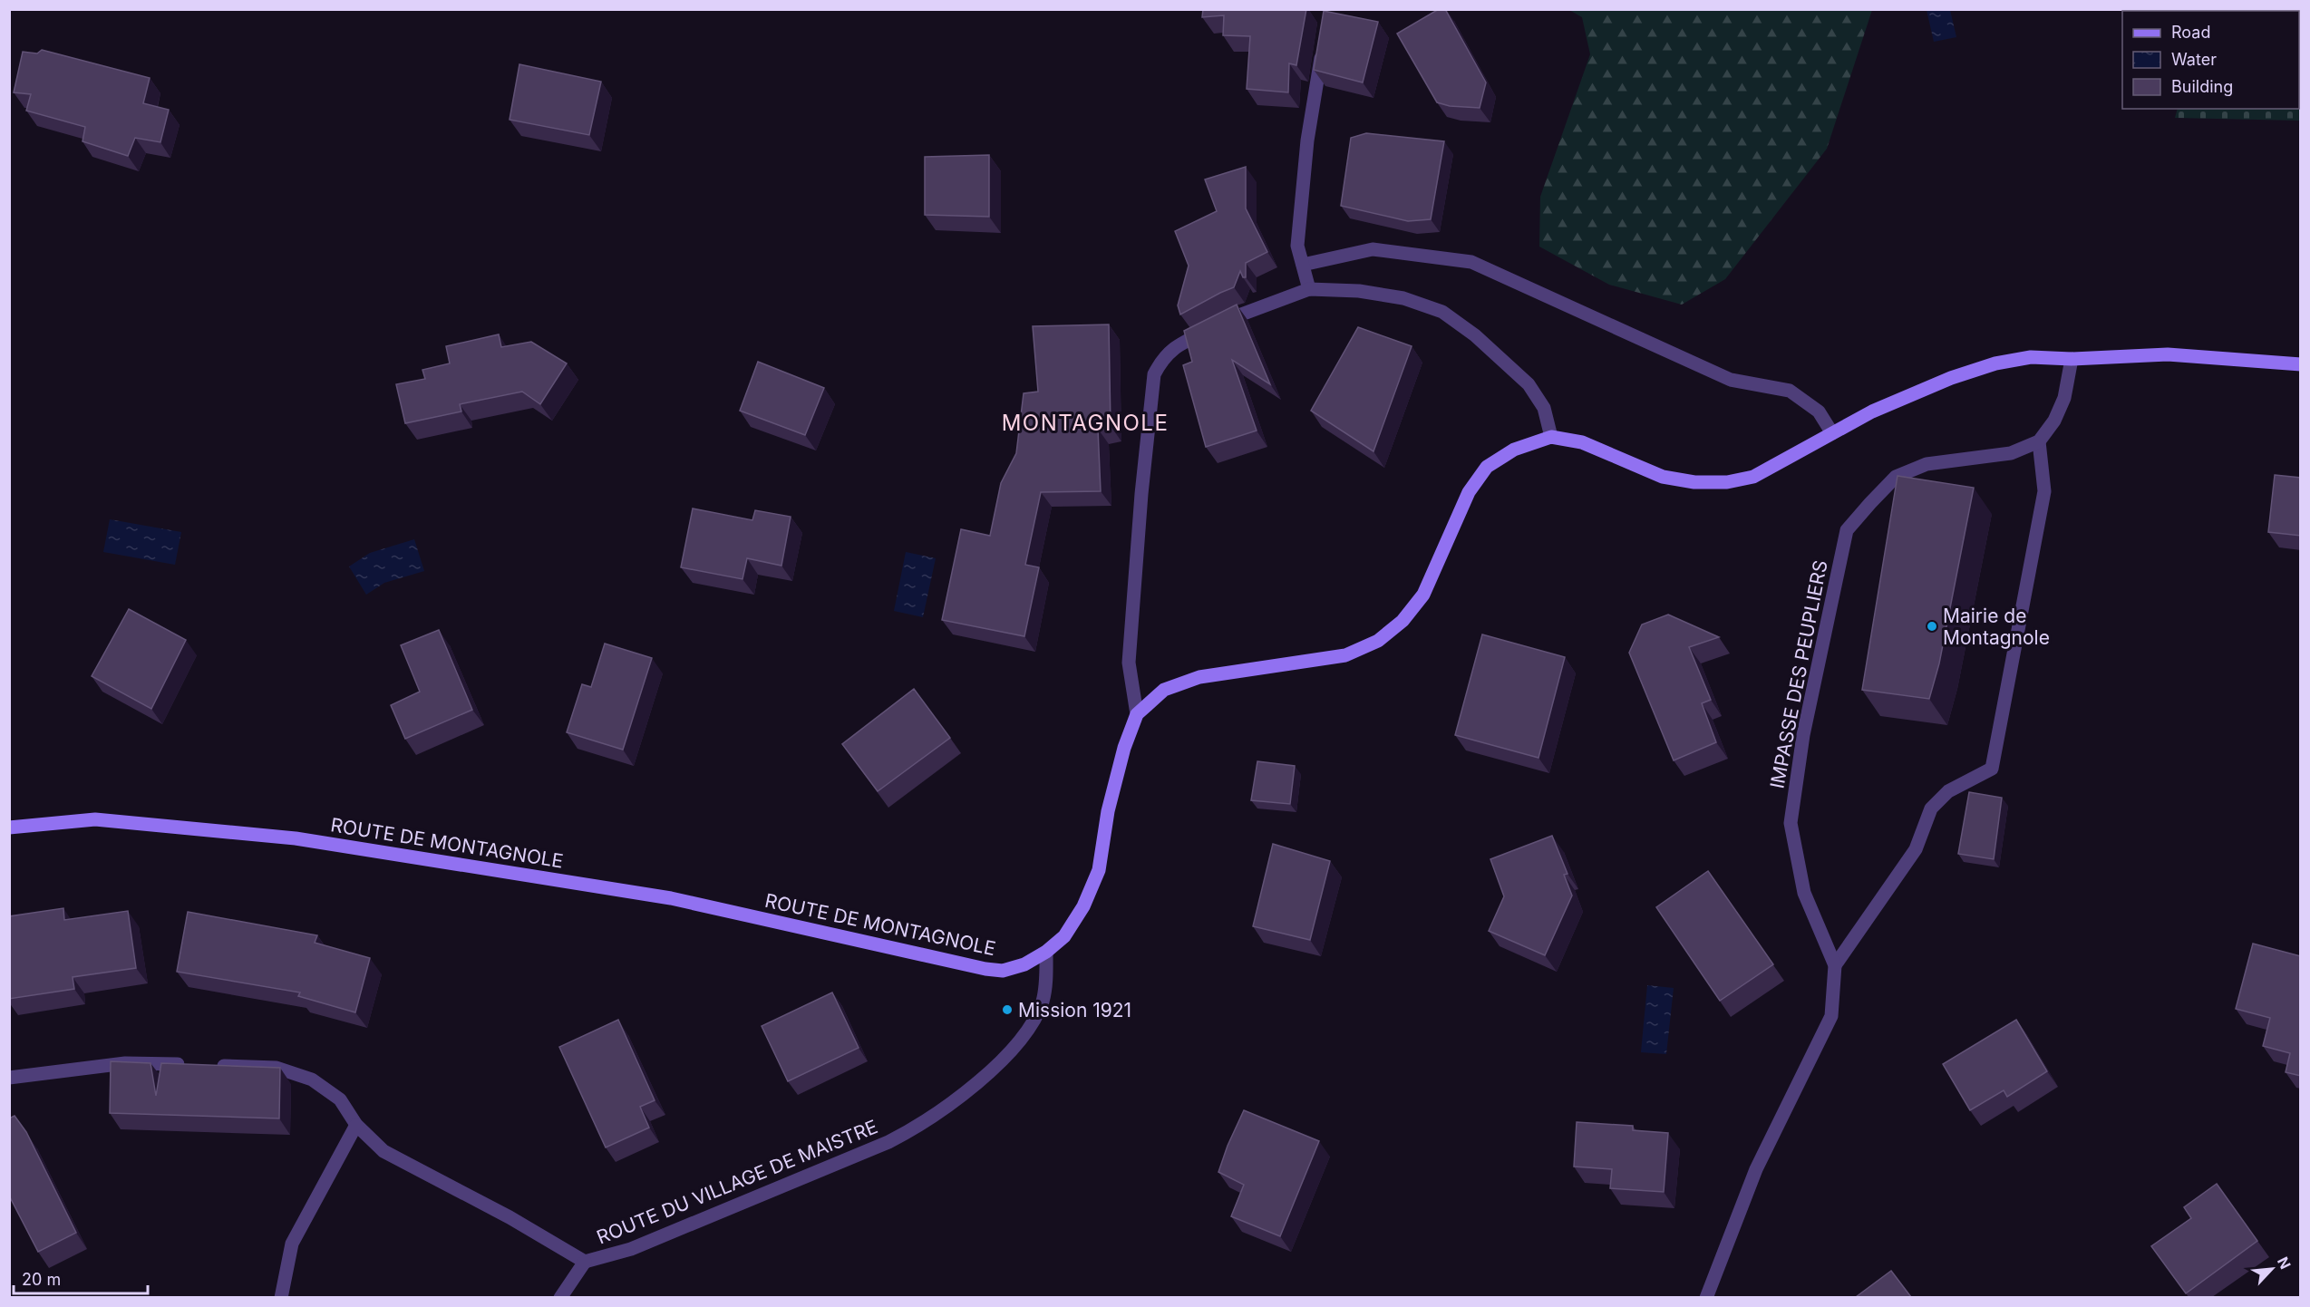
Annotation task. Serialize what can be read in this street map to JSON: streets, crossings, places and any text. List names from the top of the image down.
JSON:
{
  "streets": {
    "street": ["IMPASSE DES PEUPLIERS", "ROUTE DE MONTAGNOLE", "ROUTE DU VILLAGE DE MAISTRE"]
  },
  "crossings": [
    ["IMPASSE DES PEUPLIERS", "ROUTE DE MONTAGNOLE"],
    ["ROUTE DE MONTAGNOLE", "ROUTE DU VILLAGE DE MAISTRE"]
  ],
  "districts": ["MONTAGNOLE"],
  "places": ["Mairie de Montagnole", "Mission 1921"],
  "legend": ["Road", "Water", "Building"],
  "scale_bar": "20 m",
  "north": "top right"
}
